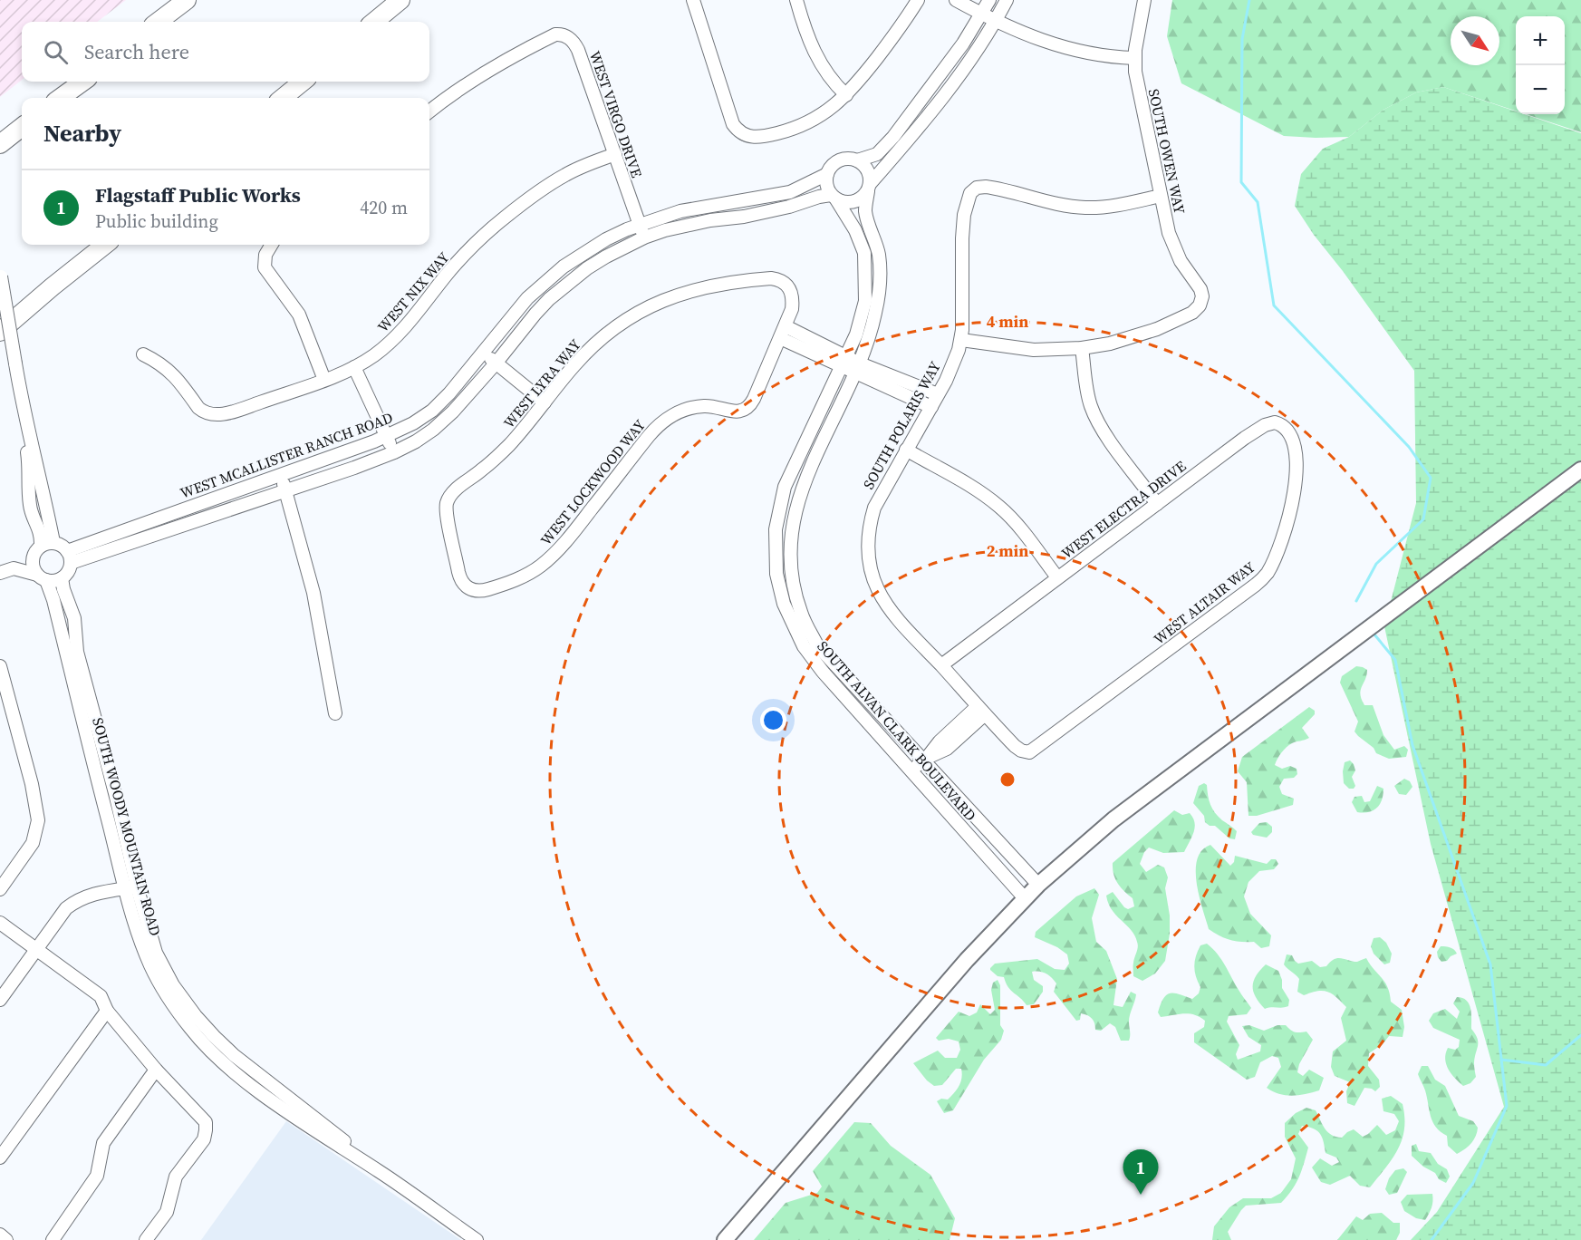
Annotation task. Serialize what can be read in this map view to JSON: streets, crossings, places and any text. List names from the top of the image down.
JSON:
{
  "streets": {
    "street": [
      "WEST VIRGO DRIVE",
      "SOUTH OWEN WAY",
      "WEST NIX WAY",
      "WEST LYRA WAY",
      "SOUTH POLARIS WAY",
      "WEST MCALLISTER RANCH ROAD",
      "WEST LOCKWOOD WAY",
      "WEST ELECTRA DRIVE",
      "WEST ALTAIR WAY",
      "SOUTH ALVAN CLARK BOULEVARD",
      "SOUTH WOODY MOUNTAIN ROAD"
    ]
  },
  "crossings": [
    ["WEST VIRGO DRIVE", "WEST NIX WAY"],
    ["WEST VIRGO DRIVE", "WEST MCALLISTER RANCH ROAD"],
    ["SOUTH OWEN WAY", "SOUTH POLARIS WAY"],
    ["WEST LYRA WAY", "WEST LOCKWOOD WAY"],
    ["SOUTH POLARIS WAY", "WEST ELECTRA DRIVE"],
    ["SOUTH POLARIS WAY", "WEST ALTAIR WAY"],
    ["WEST MCALLISTER RANCH ROAD", "SOUTH ALVAN CLARK BOULEVARD"],
    ["WEST MCALLISTER RANCH ROAD", "SOUTH WOODY MOUNTAIN ROAD"],
    ["WEST ELECTRA DRIVE", "WEST ALTAIR WAY"]
  ],
  "north": "bottom right",
  "page": {
    "map_buttons": ["+", "−"],
    "search": "Search here",
    "heading": "Nearby",
    "list": [
      {
        "mark": "1",
        "name": "Flagstaff Public Works",
        "note": "Public building",
        "value": "420 m"
      }
    ],
    "pins": "1"
  },
  "rings": ["4 min", "2 min"]
}
